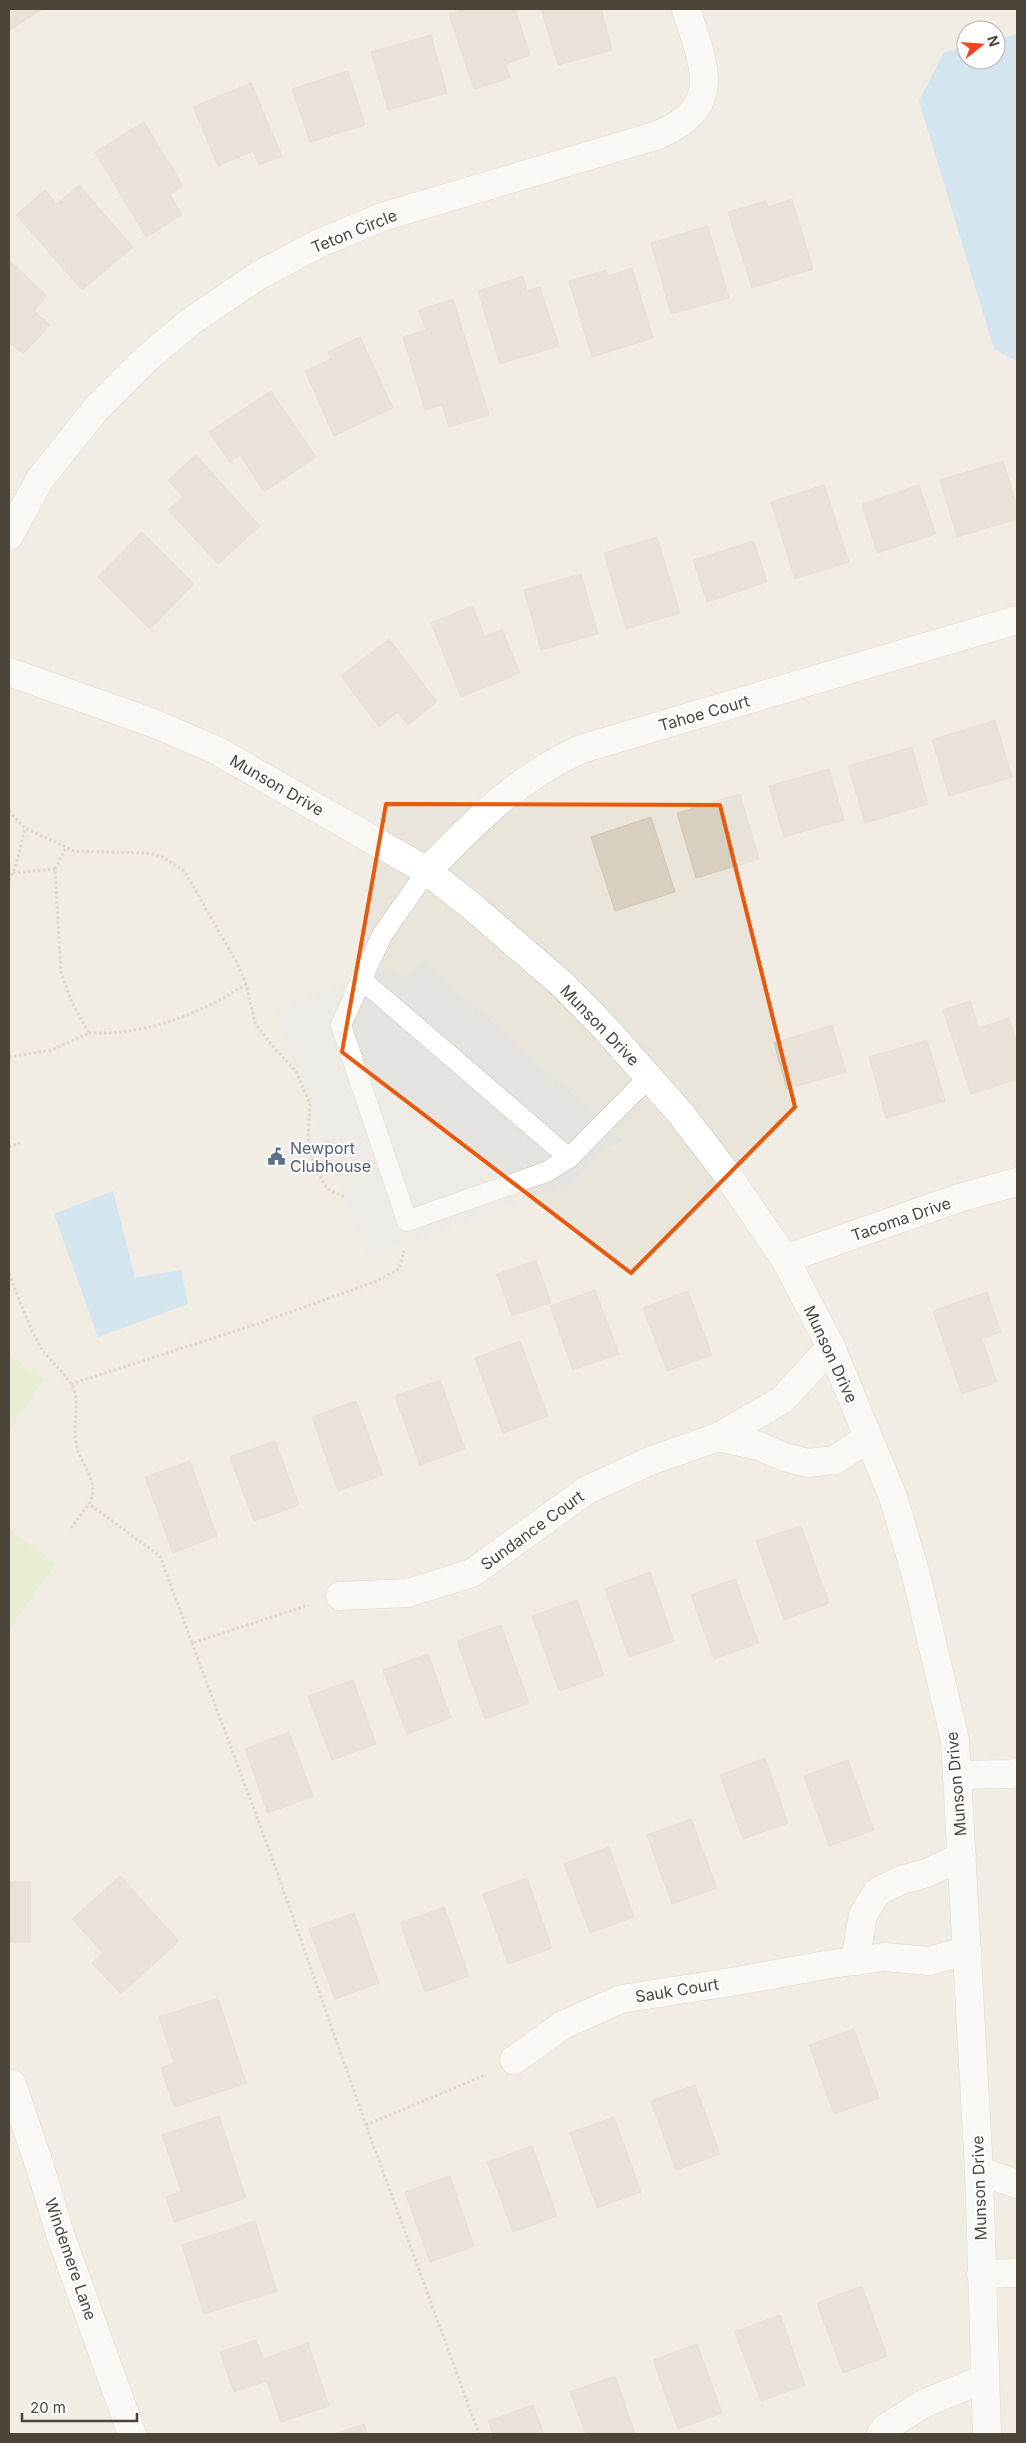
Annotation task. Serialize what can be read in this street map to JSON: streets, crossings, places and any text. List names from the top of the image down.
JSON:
{
  "streets": {
    "street": [
      "Teton Circle",
      "Tahoe Court",
      "Munson Drive",
      "Tacoma Drive",
      "Sundance Court",
      "Sauk Court",
      "Windemere Lane"
    ]
  },
  "crossings": [
    ["Tahoe Court", "Munson Drive"],
    ["Munson Drive", "Tacoma Drive"],
    ["Munson Drive", "Sundance Court"],
    ["Munson Drive", "Sauk Court"]
  ],
  "places": {
    "public building": ["Newport Clubhouse"]
  },
  "scale_bar": "20 m",
  "north": "right"
}
